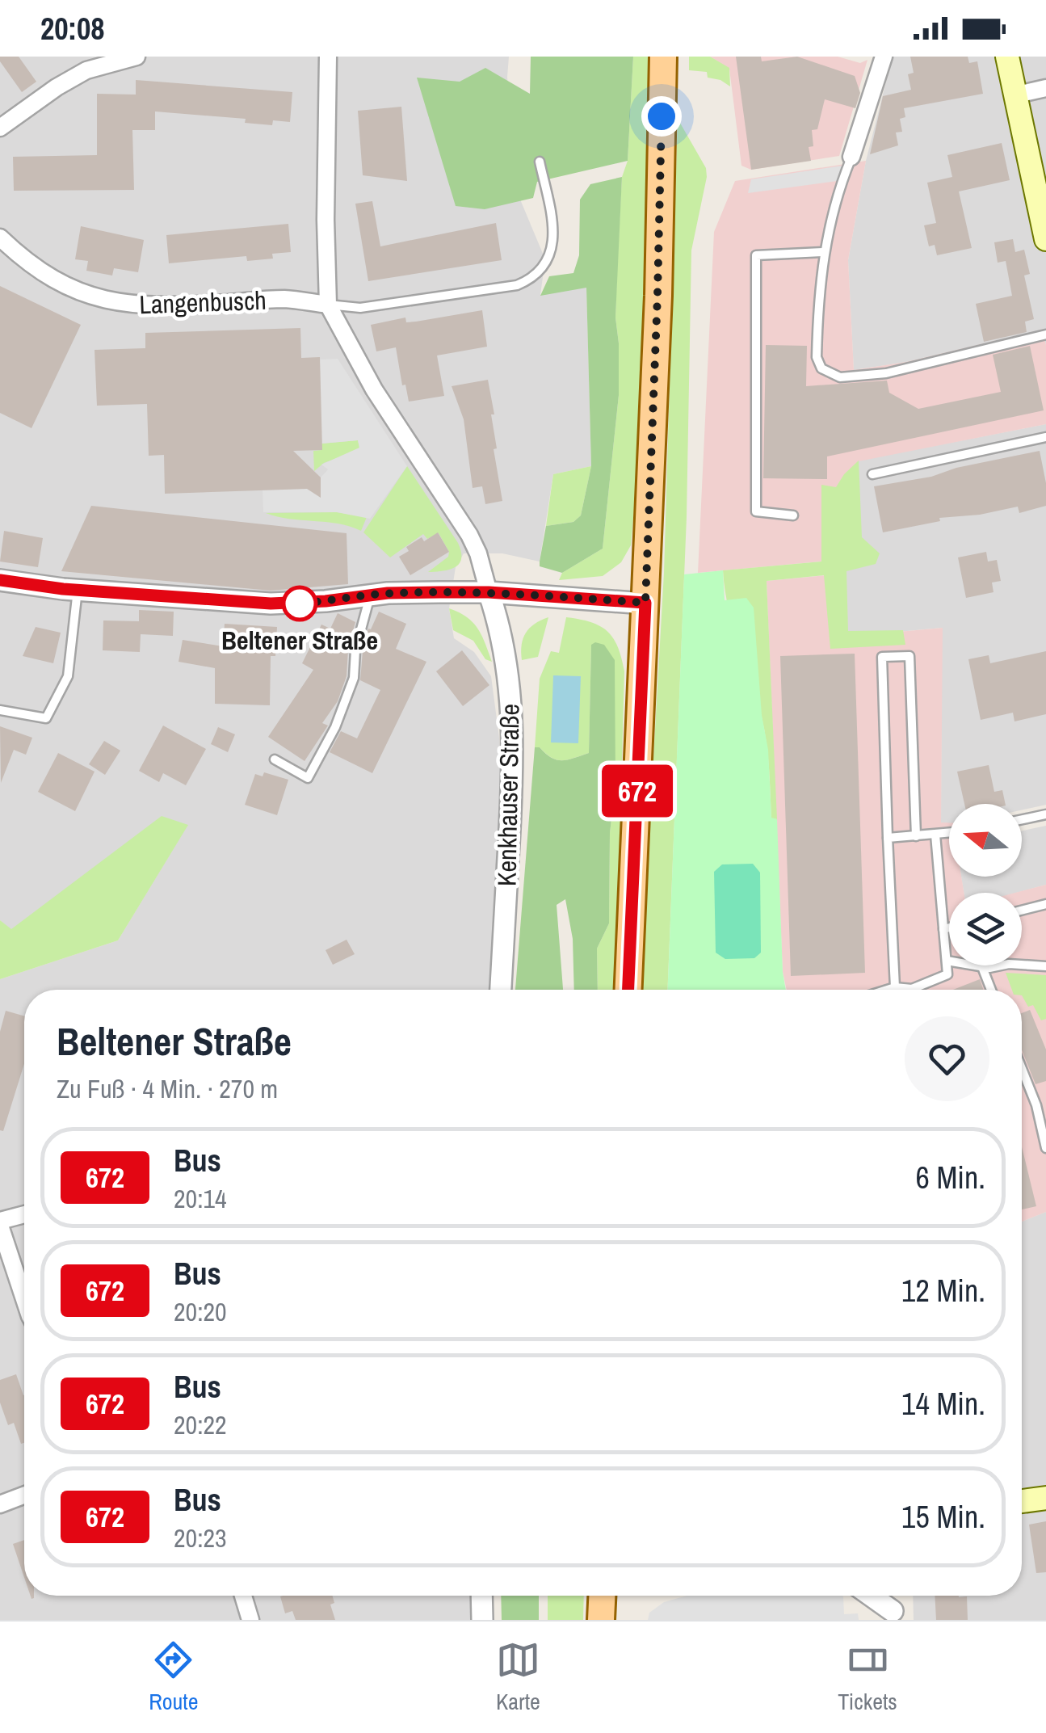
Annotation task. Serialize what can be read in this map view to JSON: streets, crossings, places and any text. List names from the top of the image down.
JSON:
{
  "streets": {
    "street": ["Langenbusch", "Kenkhauser Straße"]
  },
  "places": ["Beltener Straße"],
  "lines": ["bus line 672"],
  "north": "left",
  "page": {
    "status": "20:08",
    "on_map": "672",
    "heading": ["Beltener Straße", "Zu Fuß · 4 Min. · 270 m"],
    "list": [
      {
        "mark": "672",
        "name": "Bus",
        "note": "20:14",
        "value": "6 Min."
      },
      {
        "mark": "672",
        "name": "Bus",
        "note": "20:20",
        "value": "12 Min."
      },
      {
        "mark": "672",
        "name": "Bus",
        "note": "20:22",
        "value": "14 Min."
      },
      {
        "mark": "672",
        "name": "Bus",
        "note": "20:23",
        "value": "15 Min."
      }
    ],
    "tabs": ["Route", "Karte", "Tickets"]
  }
}
